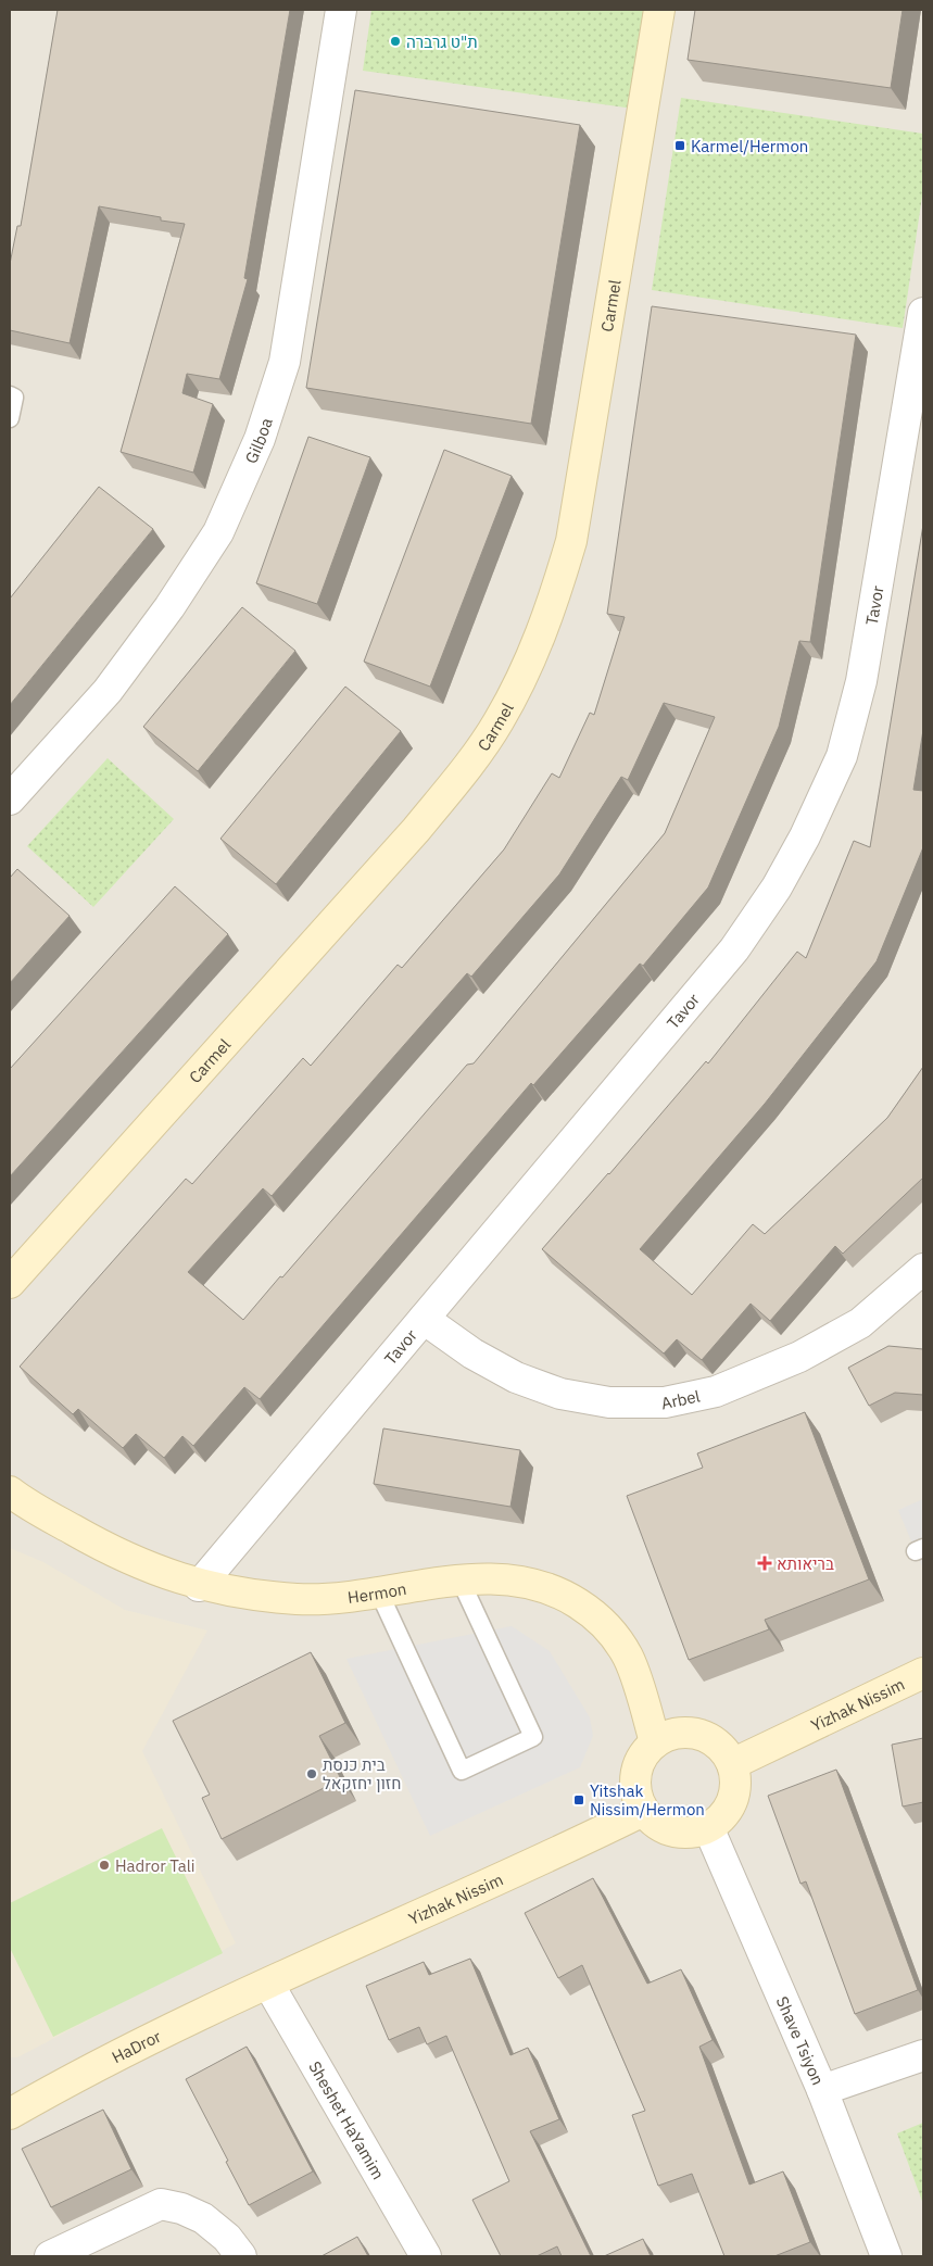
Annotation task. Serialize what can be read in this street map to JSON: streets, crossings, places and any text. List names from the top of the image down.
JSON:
{
  "streets": {
    "street": [
      "Carmel",
      "Gilboa",
      "Tavor",
      "Arbel",
      "Hermon",
      "Yizhak Nissim",
      "Shave Tsiyon",
      "HaDror",
      "Sheshet HaYamim"
    ]
  },
  "crossings": [
    ["Tavor", "Arbel"],
    ["Tavor", "Hermon"],
    ["Hermon", "Yizhak Nissim"],
    ["Hermon", "Shave Tsiyon"],
    ["Yizhak Nissim", "Shave Tsiyon"],
    ["Yizhak Nissim", "HaDror"],
    ["Yizhak Nissim", "Sheshet HaYamim"],
    ["HaDror", "Sheshet HaYamim"]
  ],
  "places": {
    "other": ["ת\"ט גרברה", "בית כנסת חזון יחזקאל", "Hadror Tali"],
    "transit": ["Karmel/Hermon", "Yitshak Nissim/Hermon"],
    "health": ["בריאותא"]
  }
}
